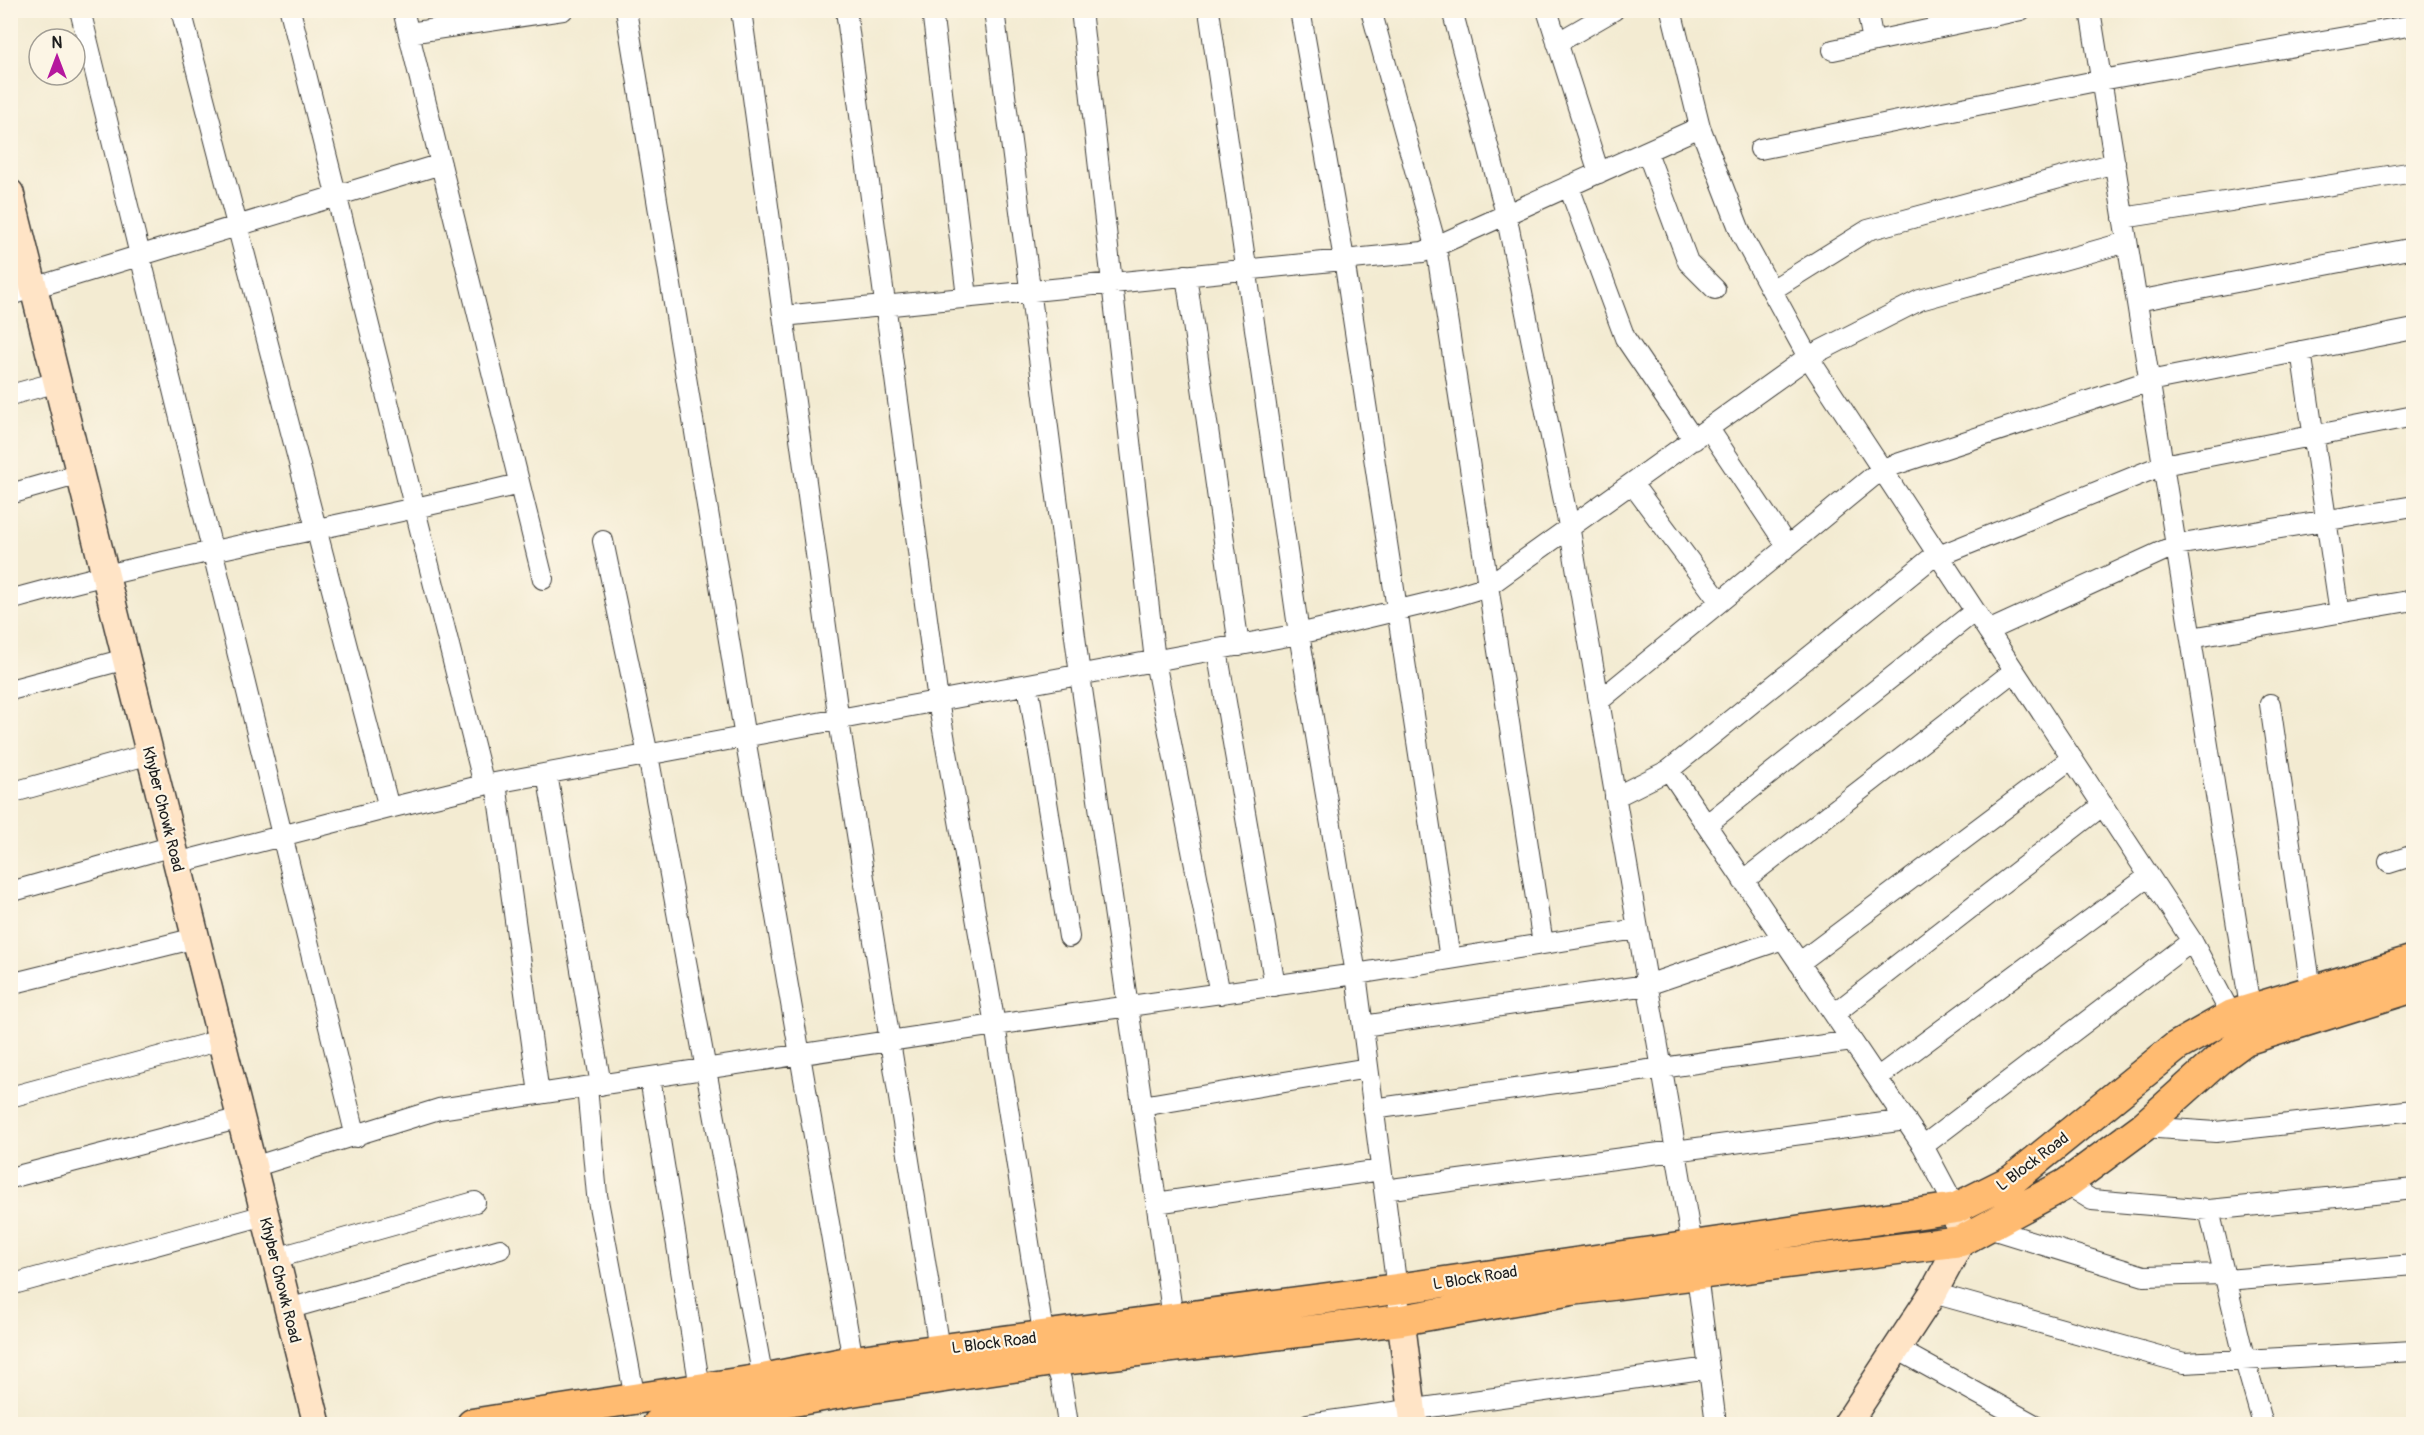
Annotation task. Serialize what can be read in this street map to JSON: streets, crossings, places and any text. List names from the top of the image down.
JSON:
{
  "streets": {
    "main road": ["L Block Road"],
    "street": ["Khyber Chowk Road"]
  },
  "north": "top"
}
